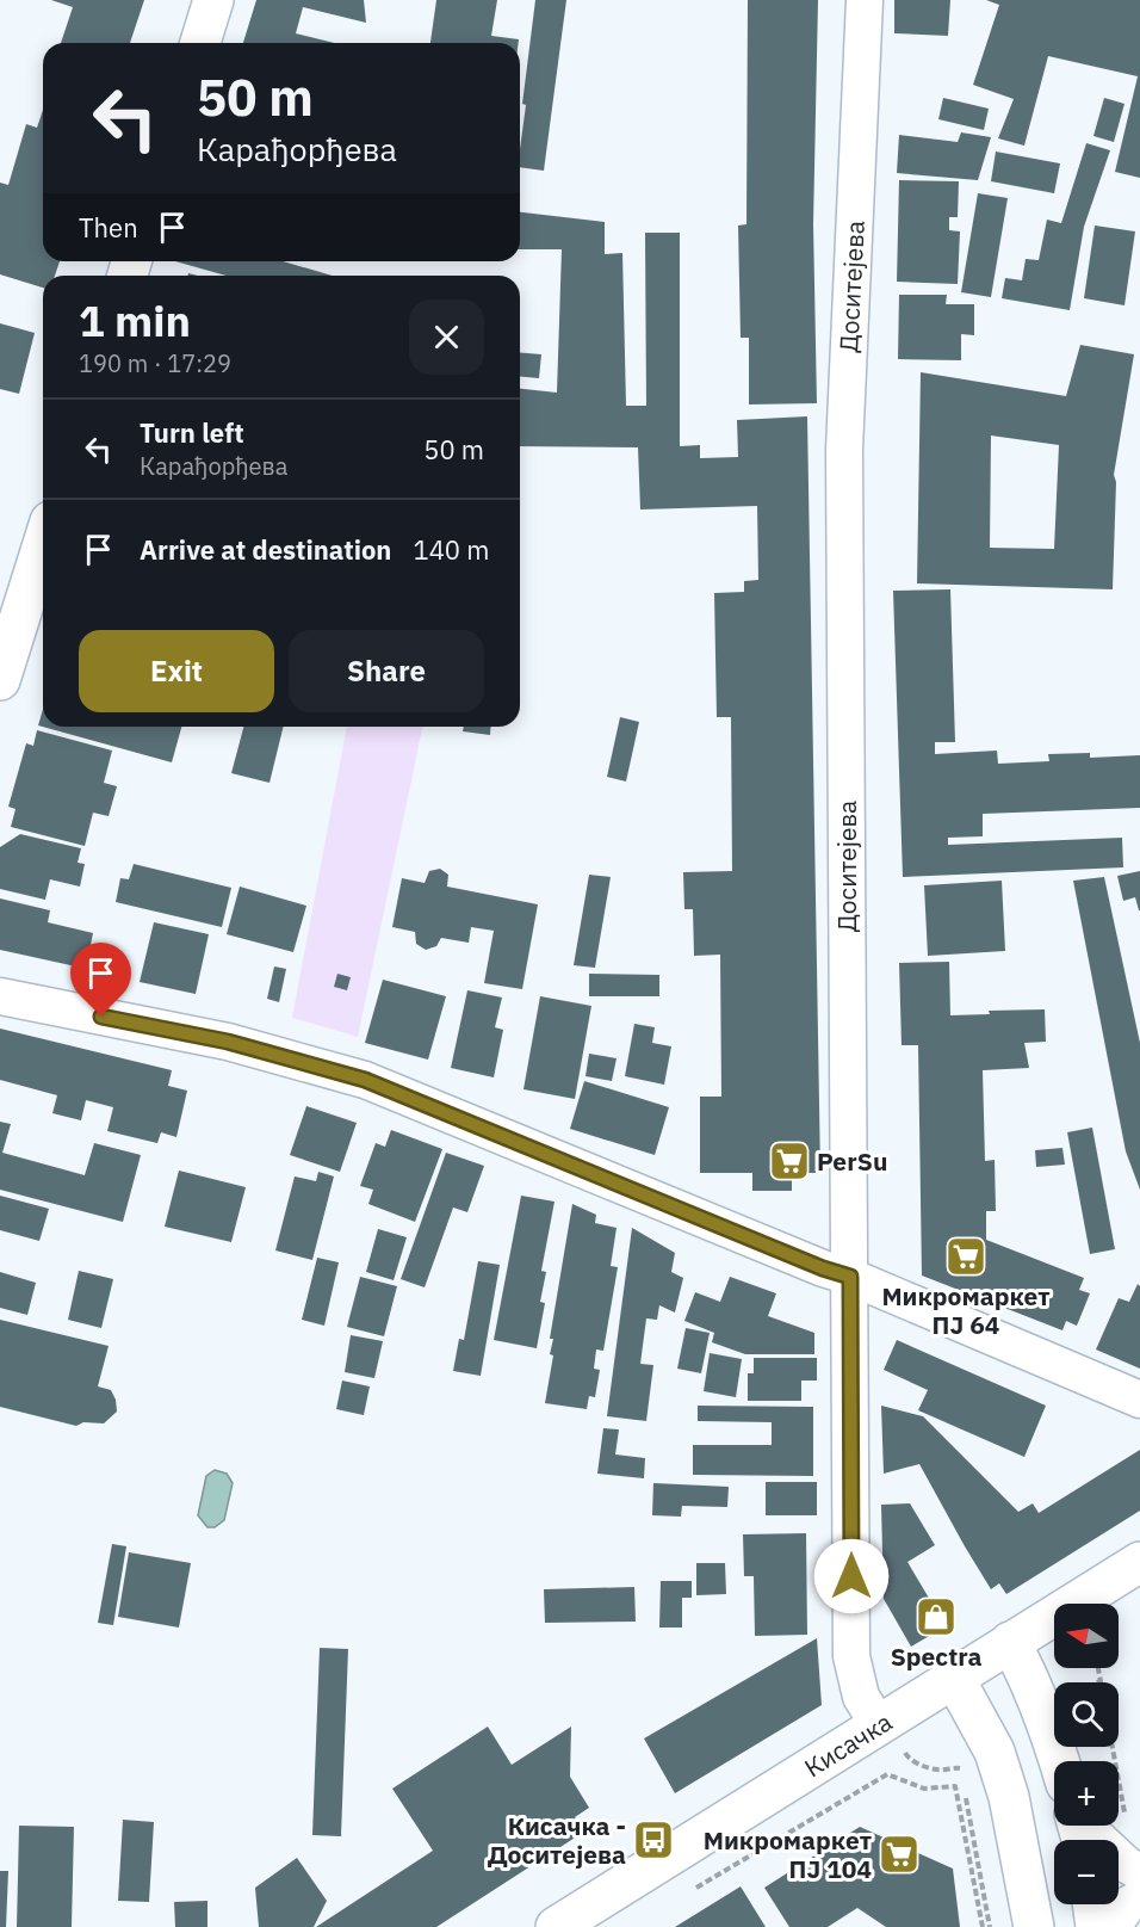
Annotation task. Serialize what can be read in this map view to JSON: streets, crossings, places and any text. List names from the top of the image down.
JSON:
{
  "streets": {
    "street": ["Доситејева", "Кисачка"]
  },
  "crossings": [
    ["Доситејева", "Кисачка"]
  ],
  "places": {
    "supermarket": ["PerSu", "Микромаркет ПЈ 64", "Микромаркет ПЈ 104"],
    "shop": ["Spectra"],
    "bus stop": ["Кисачка - Доситејева"]
  },
  "north": "left",
  "page": {
    "turn": ["50 m", "Карађорђева"],
    "then": "Then",
    "heading": ["1 min", "190 m · 17:29"],
    "list": [
      {
        "name": "Turn left",
        "note": "Карађорђева",
        "value": "50 m"
      },
      {
        "name": "Arrive at destination",
        "value": "140 m"
      }
    ],
    "buttons": ["Exit", "Share"],
    "map_buttons": ["+", "−"]
  }
}
